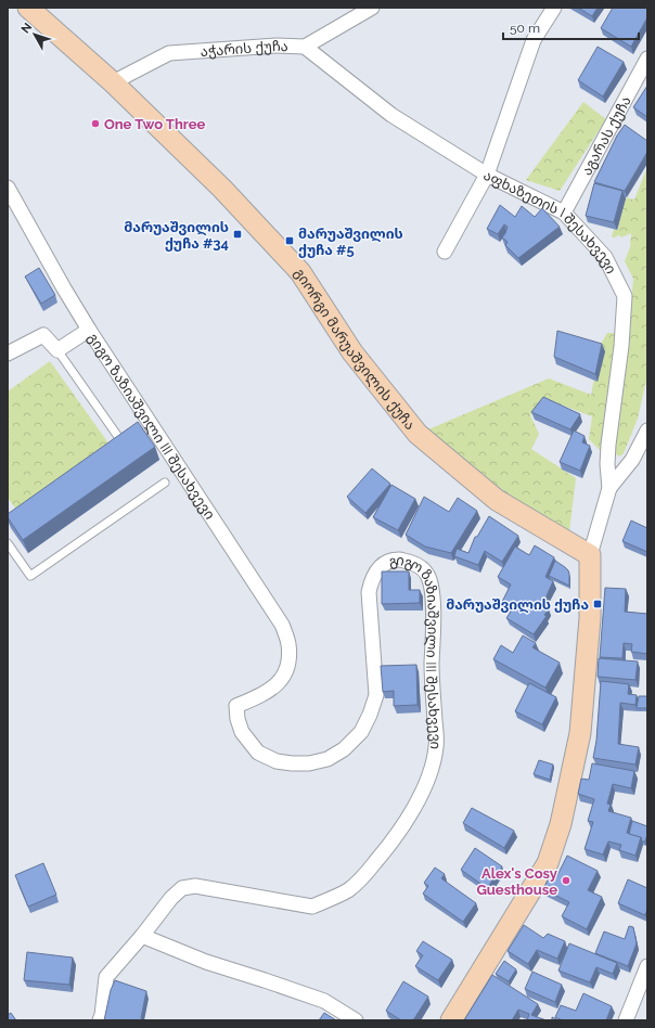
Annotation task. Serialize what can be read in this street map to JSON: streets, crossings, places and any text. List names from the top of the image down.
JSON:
{
  "streets": {
    "street": [
      "აჭარის ქუჩა",
      "აგარას ქუჩა",
      "აფხაზეთის I შესახვევი",
      "გიორგი მარუაშვილის ქუჩა",
      "გიგო ზაზიაშვილი III შესახვევი"
    ]
  },
  "crossings": [
    ["აჭარის ქუჩა", "აფხაზეთის I შესახვევი"],
    ["აჭარის ქუჩა", "გიორგი მარუაშვილის ქუჩა"],
    ["აგარას ქუჩა", "აფხაზეთის I შესახვევი"]
  ],
  "places": {
    "other": ["One Two Three", "Alex's Cosy Guesthouse"],
    "transit": ["მარუაშვილის ქუჩა #34", "მარუაშვილის ქუჩა #5", "მარუაშვილის ქუჩა"]
  },
  "scale_bar": "50 m",
  "north": "top left"
}
